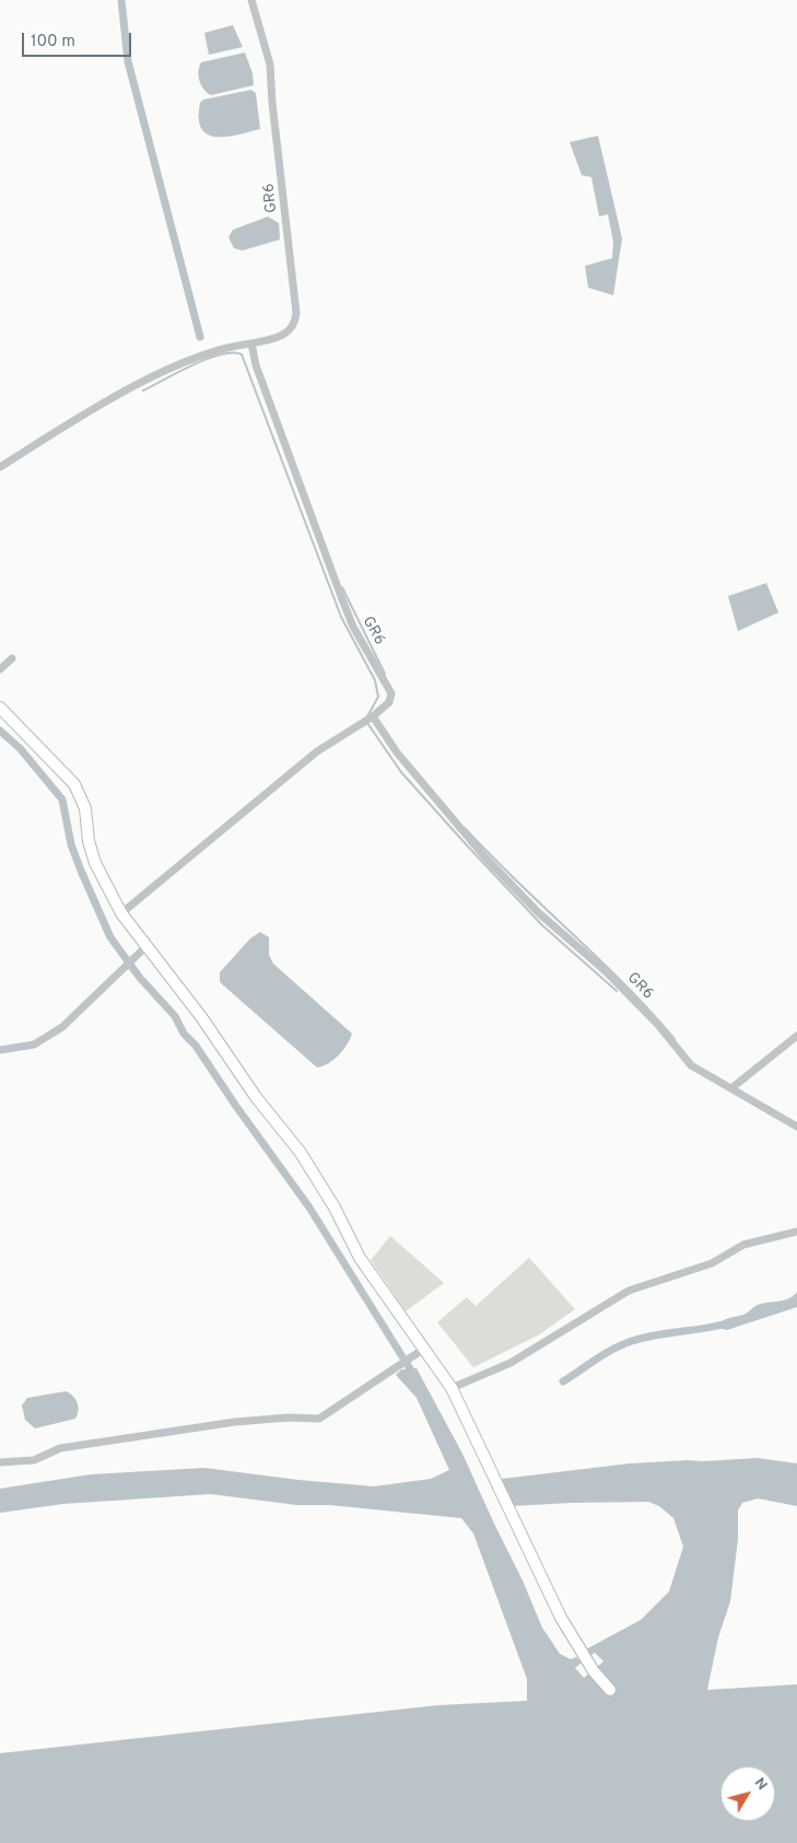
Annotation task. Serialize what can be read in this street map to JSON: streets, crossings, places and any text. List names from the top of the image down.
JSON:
{
  "streets": {
    "street": ["GR6"]
  },
  "scale_bar": "100 m",
  "north": "top right"
}
